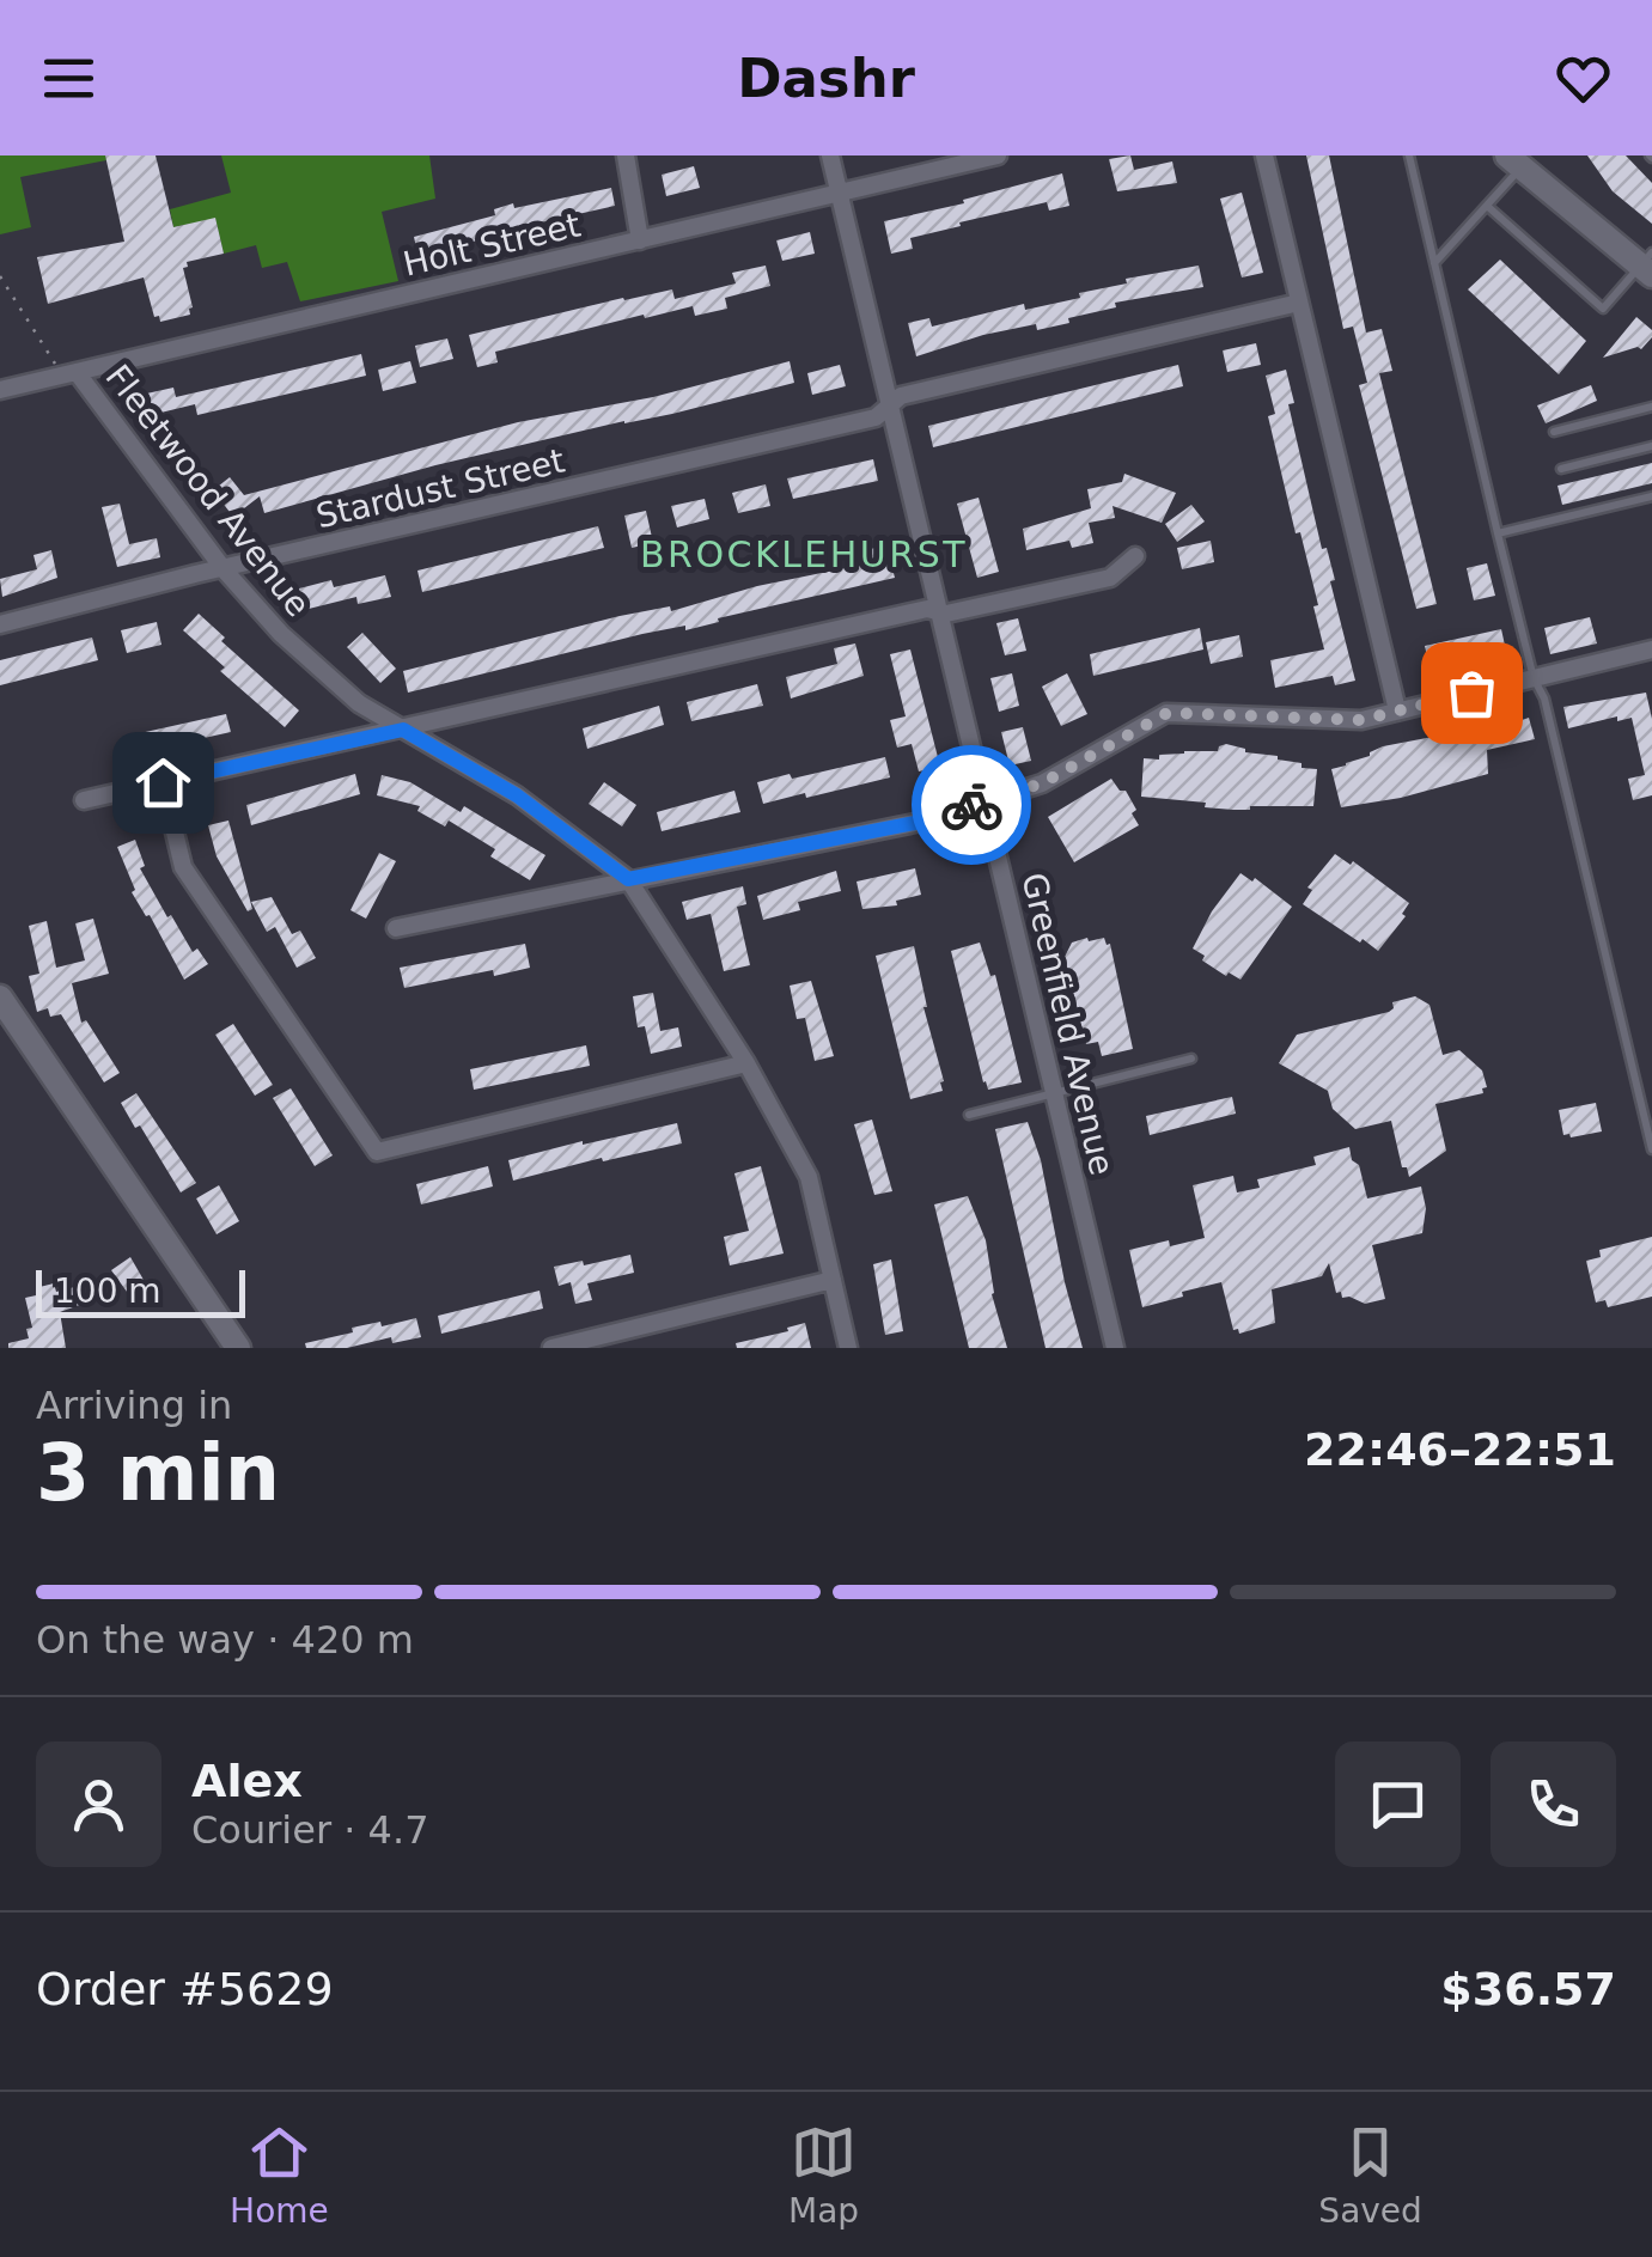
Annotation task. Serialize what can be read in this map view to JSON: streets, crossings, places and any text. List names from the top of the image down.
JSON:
{
  "streets": {
    "street": [
      "Holt Street",
      "Stardust Street",
      "Fleetwood Avenue",
      "Greenfield Avenue"
    ]
  },
  "crossings": [
    ["Holt Street", "Fleetwood Avenue"],
    ["Holt Street", "Greenfield Avenue"],
    ["Stardust Street", "Fleetwood Avenue"],
    ["Stardust Street", "Greenfield Avenue"]
  ],
  "districts": ["BROCKLEHURST"],
  "scale_bar": "100 m",
  "page": {
    "header": "Dashr",
    "scale": "100 m",
    "heading": ["3 min", "Arriving in", "22:46–22:51"],
    "panel": [
      "Alex",
      "Courier · 4.7",
      "Order #5629",
      "$36.57"
    ],
    "bar": "On the way · 420 m",
    "tabs": ["Home", "Map", "Saved"]
  }
}
